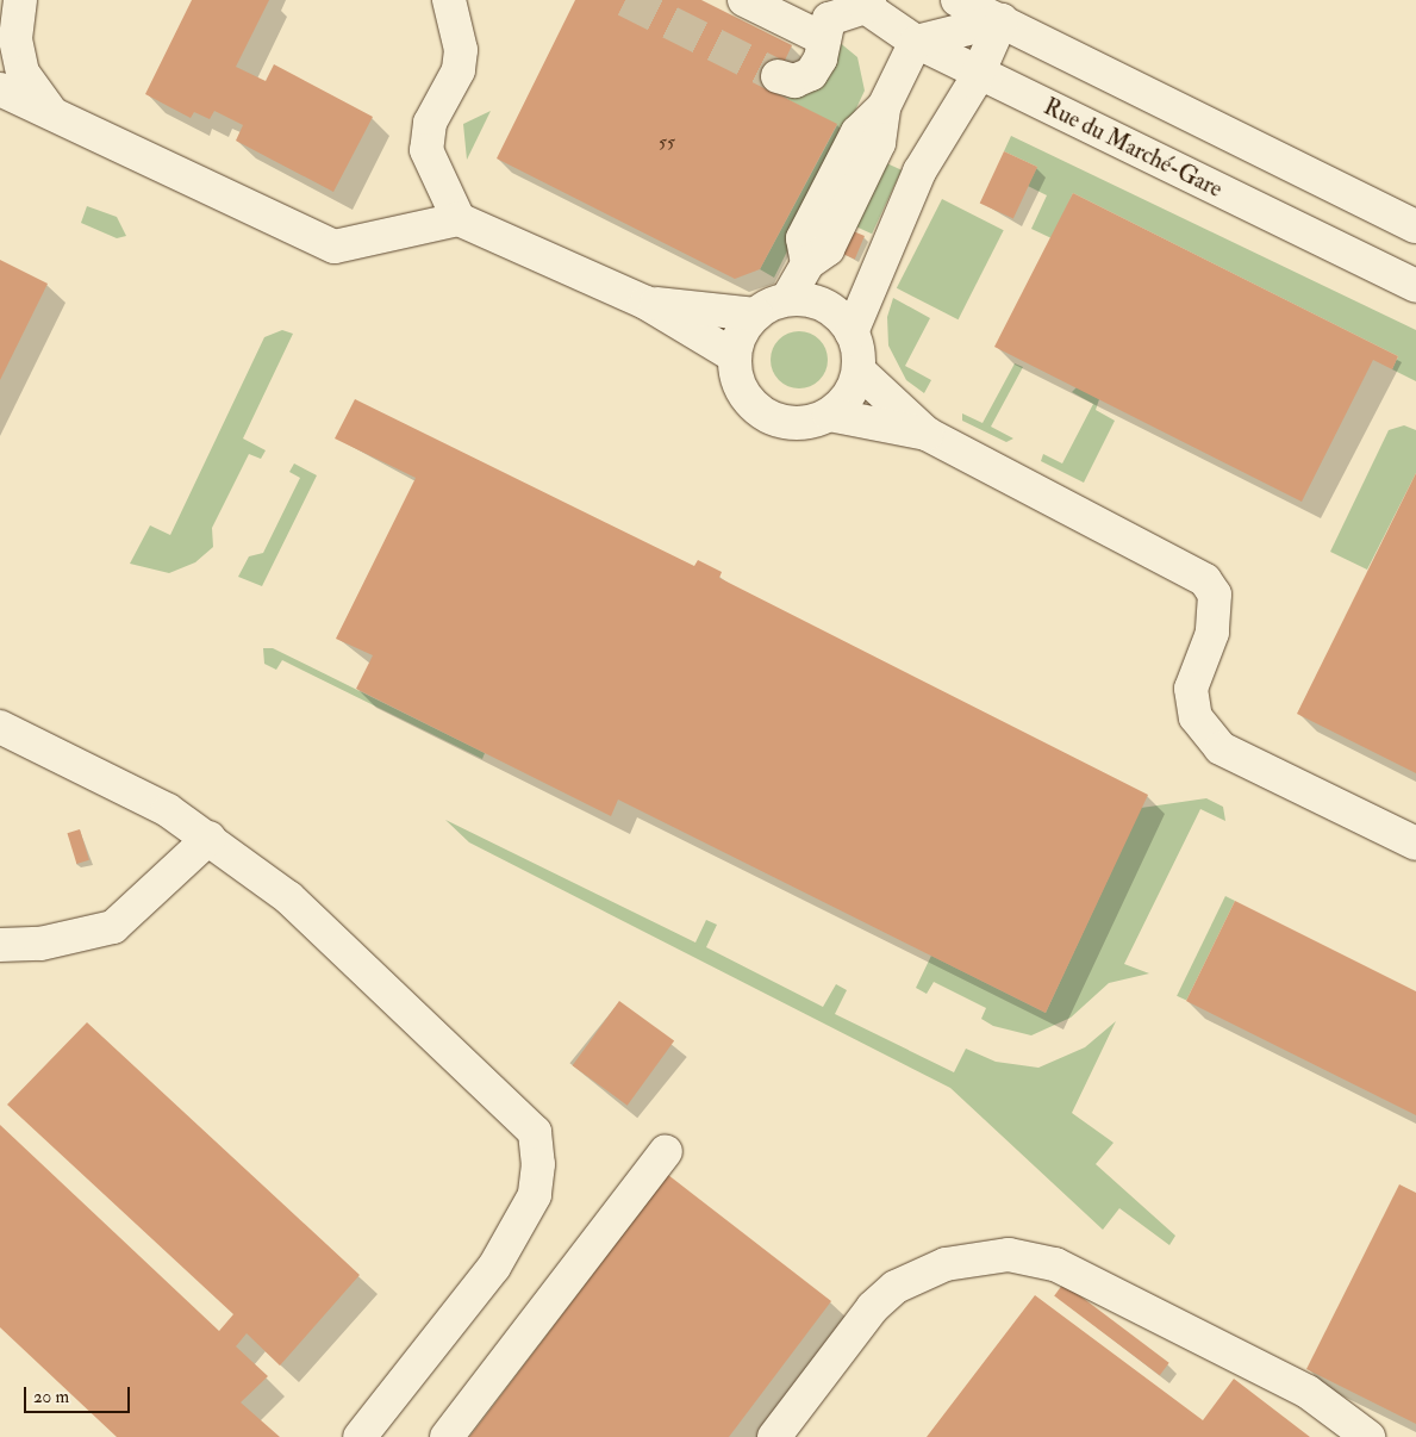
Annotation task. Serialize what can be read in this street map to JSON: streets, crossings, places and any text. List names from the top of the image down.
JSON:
{
  "streets": {
    "street": ["Rue du Marché-Gare"]
  },
  "house_numbers": ["55"],
  "scale_bar": "20 m"
}
